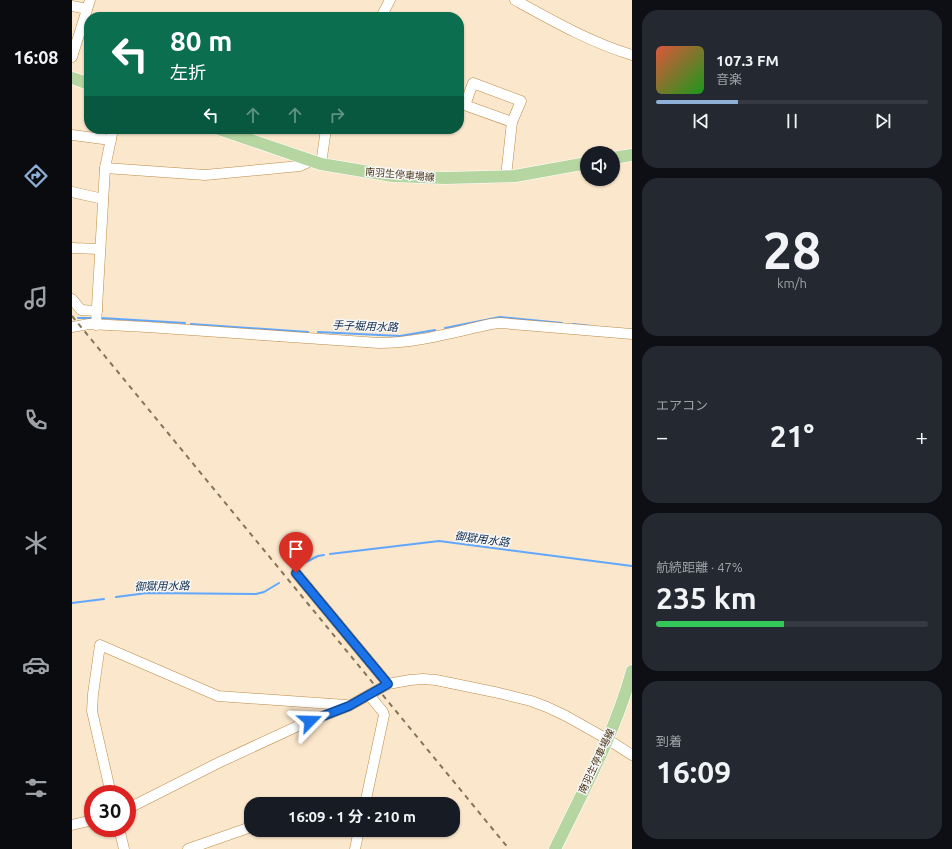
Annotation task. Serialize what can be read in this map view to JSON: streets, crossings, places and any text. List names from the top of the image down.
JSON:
{
  "streets": {
    "main road": ["南羽生停車場線"]
  },
  "water": ["手子堀用水路", "御獄用水路"],
  "page": {
    "tabs": "16:08",
    "turn": ["80 m", "左折"],
    "song": ["107.3 FM", "音楽"],
    "tile": [
      ["28", "km/h"],
      "エアコン",
      ["航続距離 · 47%", "235 km"],
      ["到着", "16:09"]
    ],
    "heat": ["−", "21°", "+"],
    "limit": "30",
    "trip": "16:09 · 1 分 · 210 m"
  }
}
